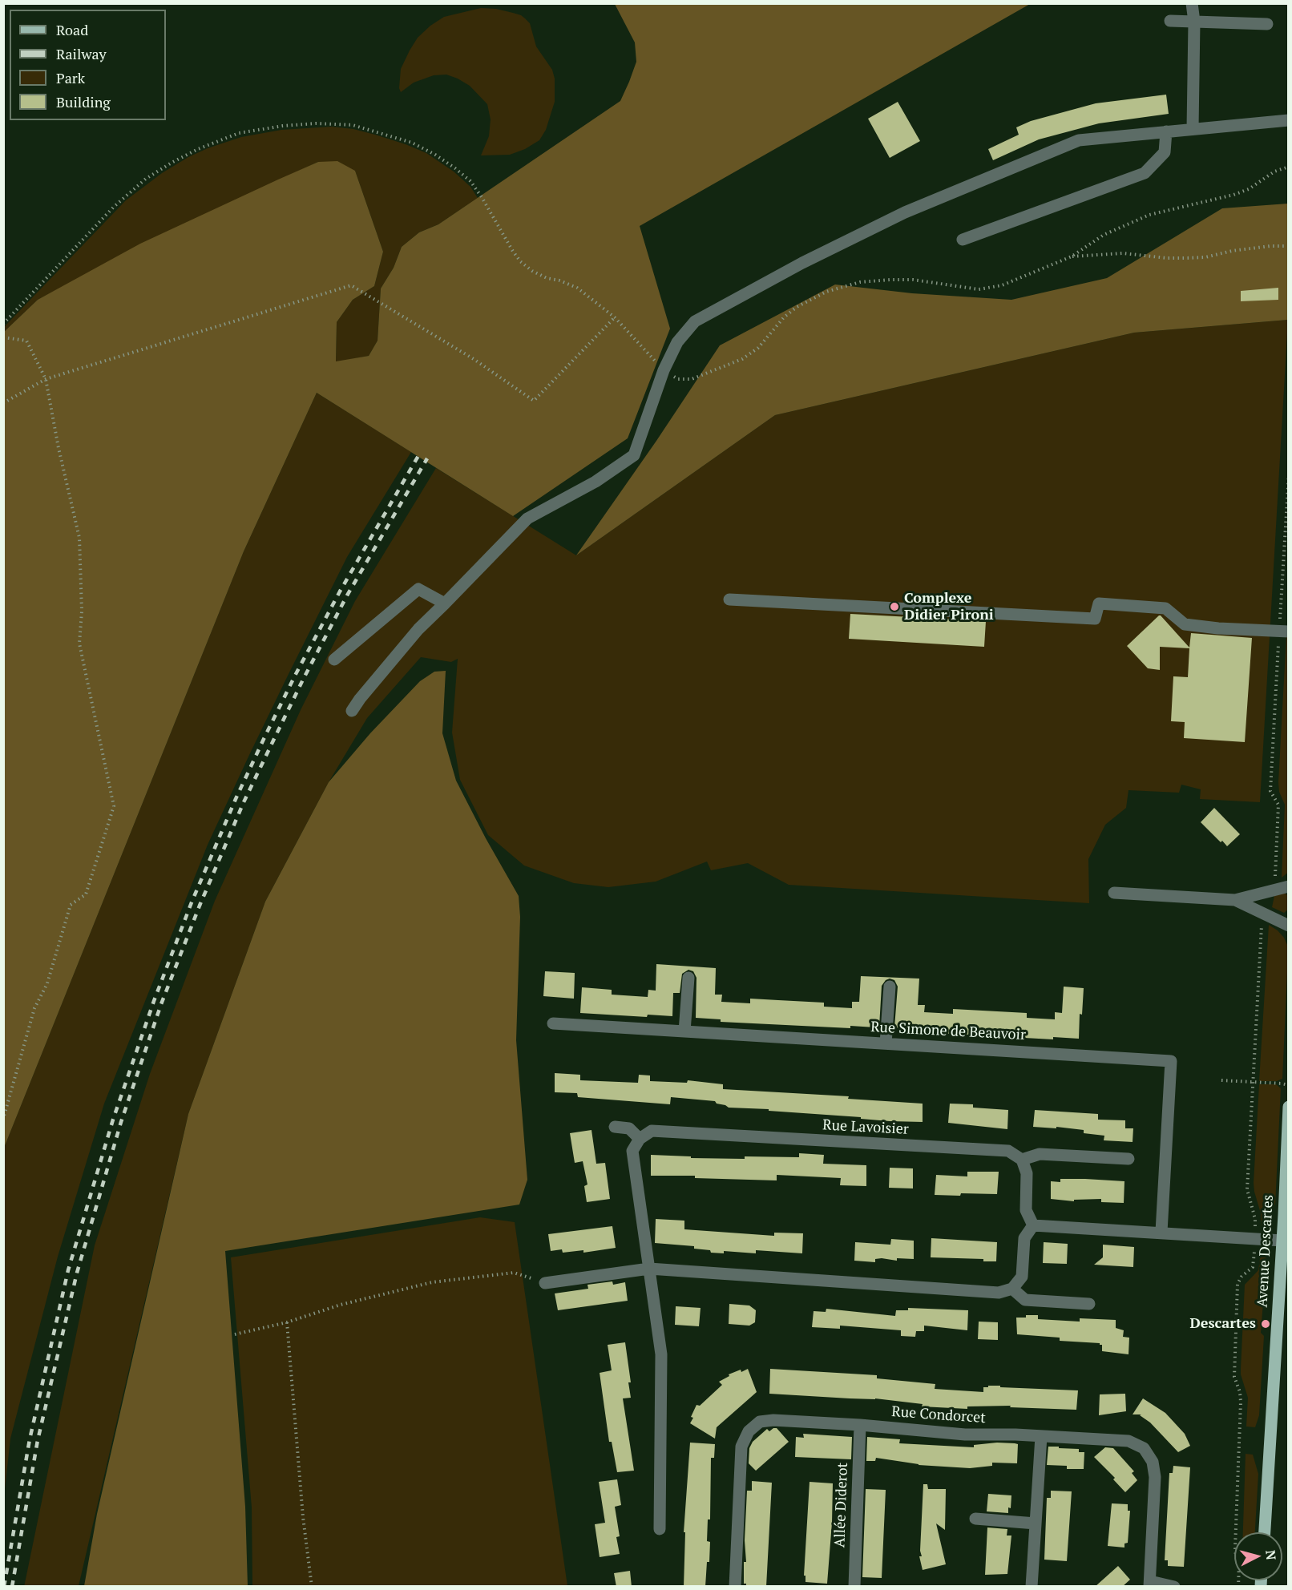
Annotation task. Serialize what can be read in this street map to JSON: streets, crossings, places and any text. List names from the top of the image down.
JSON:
{
  "streets": {
    "main road": ["Avenue Descartes"],
    "street": [
      "Rue Simone de Beauvoir",
      "Rue Lavoisier",
      "Rue Condorcet",
      "Allée Diderot"
    ]
  },
  "crossings": [
    ["Rue Condorcet", "Allée Diderot"]
  ],
  "places": ["Complexe Didier Pironi", "Descartes"],
  "legend": [
    "Road",
    "Railway",
    "Park",
    "Building"
  ],
  "north": "right"
}
